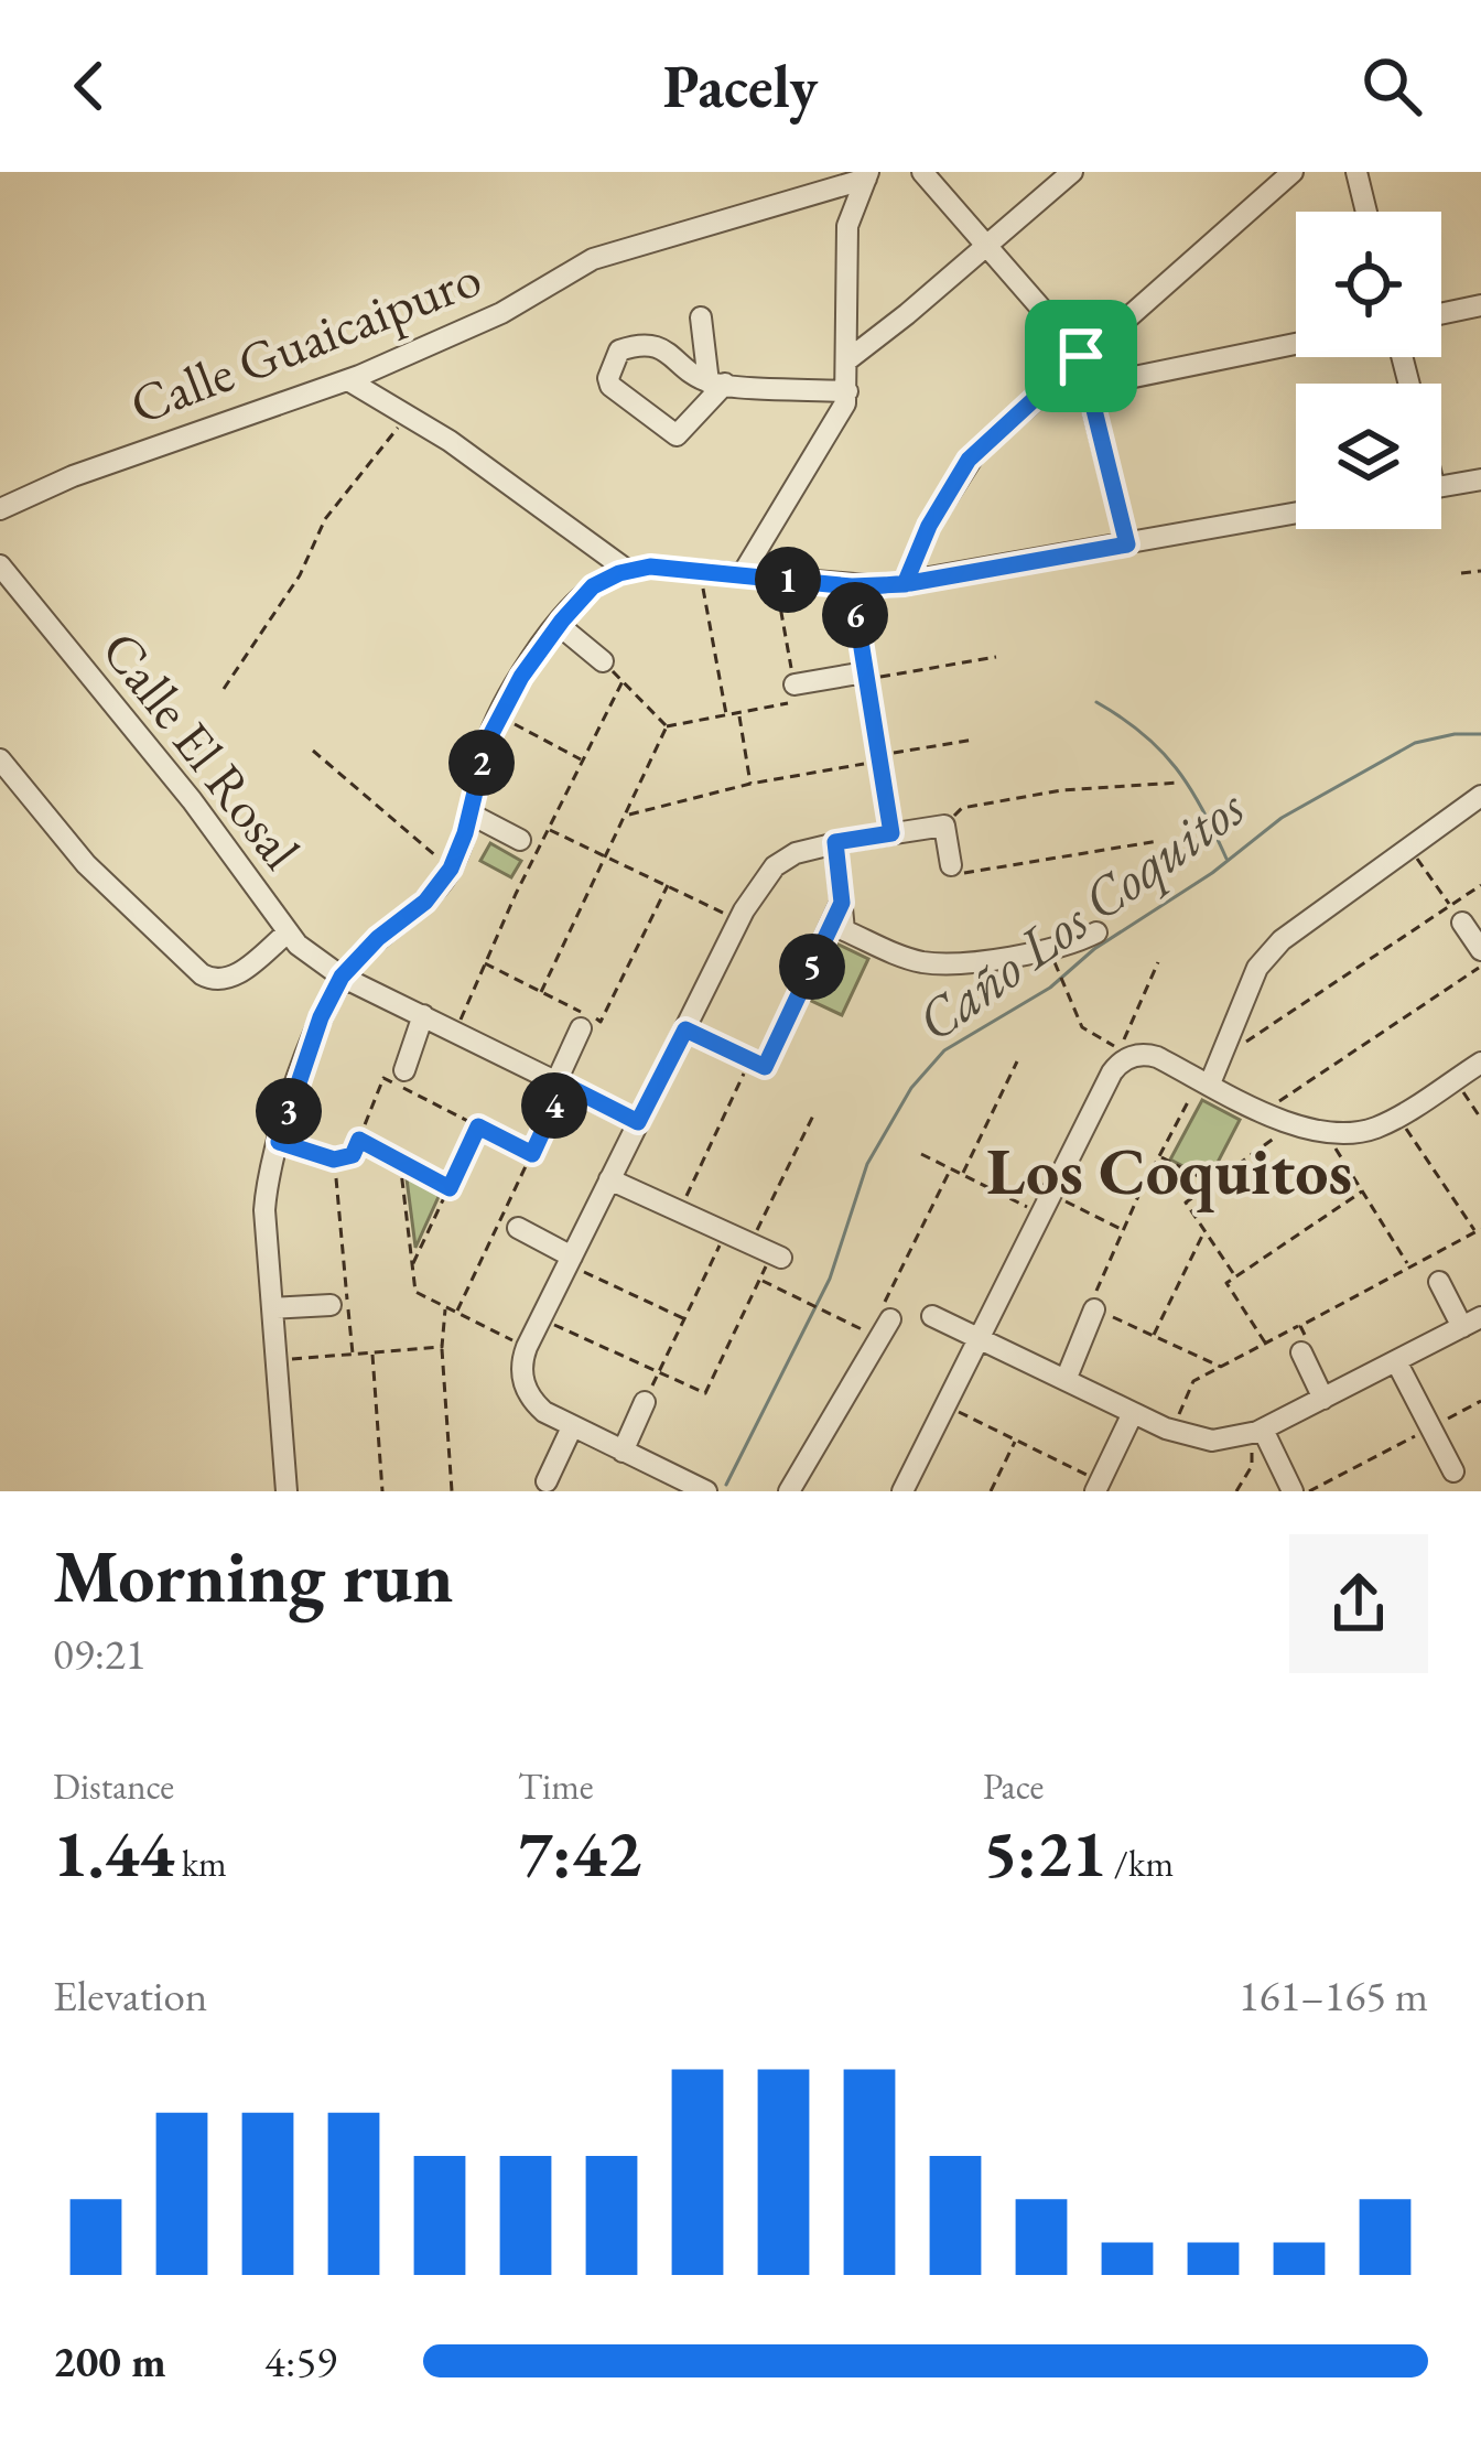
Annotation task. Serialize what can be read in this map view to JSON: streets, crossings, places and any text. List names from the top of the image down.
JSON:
{
  "streets": {
    "street": ["Calle Guaicaipuro", "Calle El Rosal"]
  },
  "districts": ["Los Coquitos"],
  "water": ["Caño Los Coquitos"],
  "page": {
    "header": "Pacely",
    "pins": [
      "1",
      "6",
      "2",
      "5",
      "4",
      "3"
    ],
    "heading": ["Morning run", "09:21"],
    "stats": [
      ["Distance", "1.44 km"],
      ["Time", "7:42"],
      ["Pace", "5:21 /km"]
    ],
    "chart": ["Elevation", "161–165 m"],
    "list": [
      {
        "name": "200 m",
        "note": "4:59"
      }
    ]
  }
}
